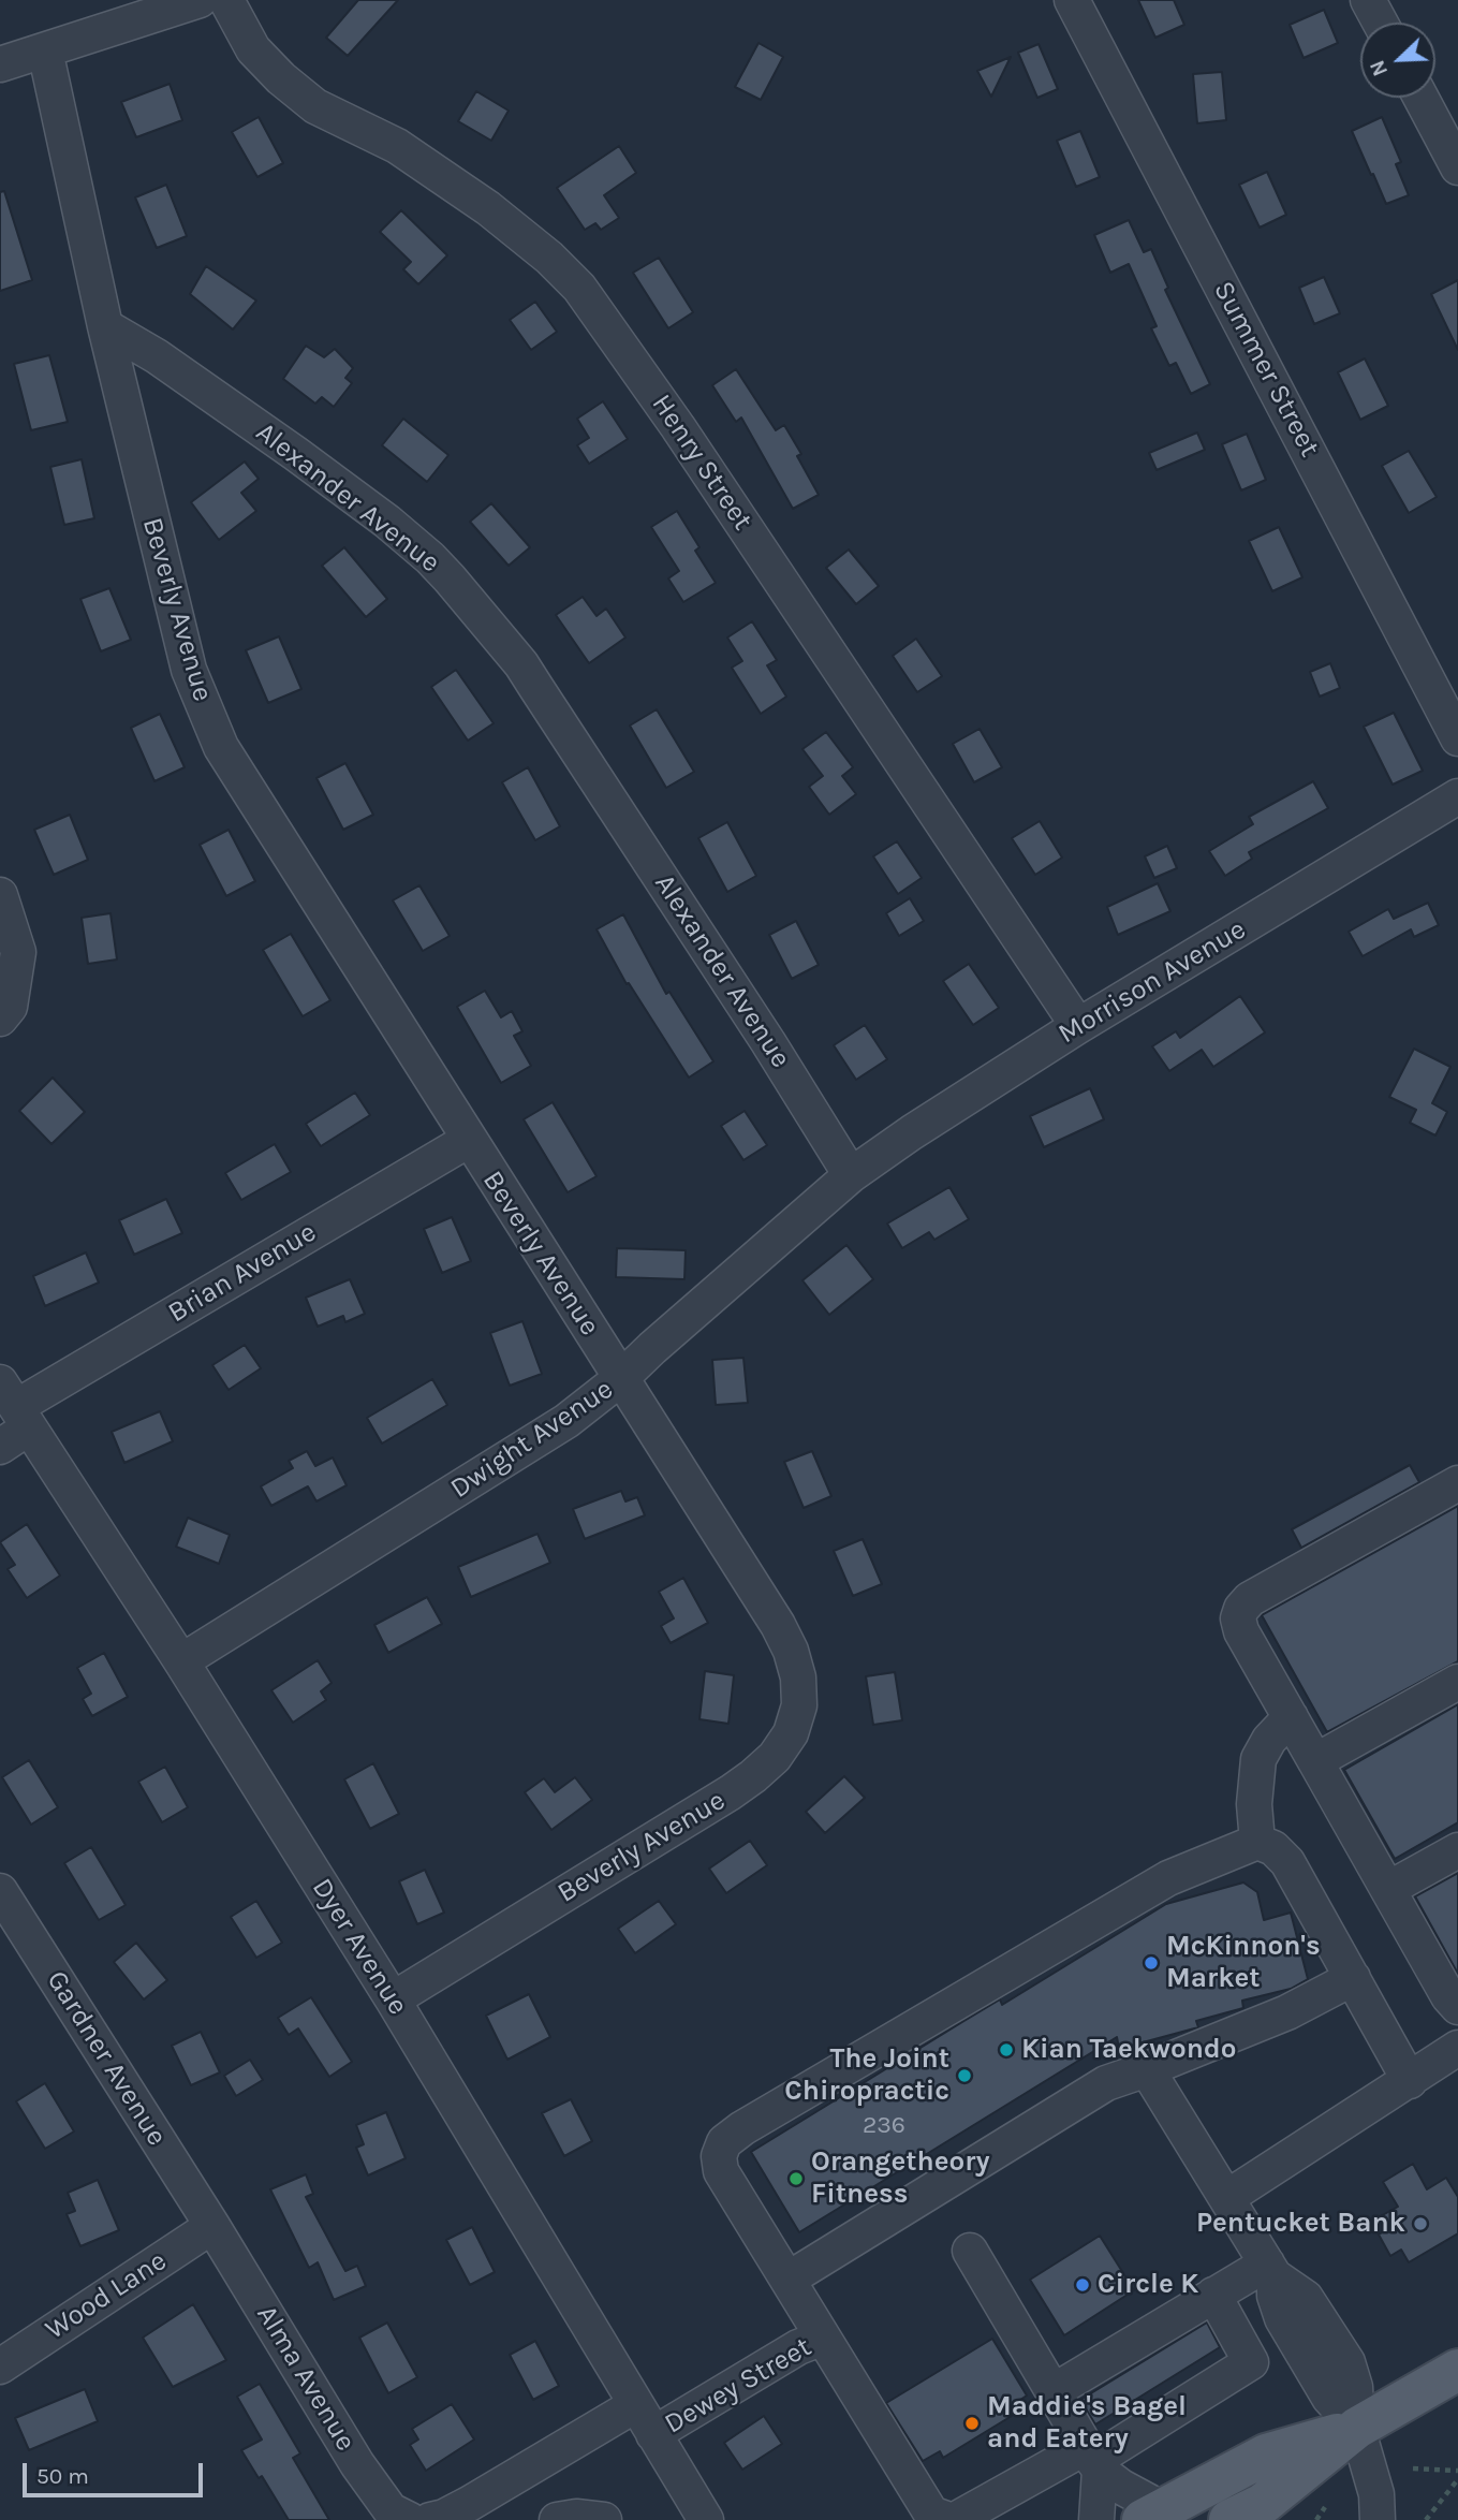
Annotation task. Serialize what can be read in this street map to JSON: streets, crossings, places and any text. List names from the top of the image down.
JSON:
{
  "streets": {
    "street": [
      "Summer Street",
      "Henry Street",
      "Alexander Avenue",
      "Beverly Avenue",
      "Morrison Avenue",
      "Brian Avenue",
      "Dwight Avenue",
      "Dyer Avenue",
      "Gardner Avenue",
      "Wood Lane",
      "Alma Avenue",
      "Dewey Street"
    ]
  },
  "crossings": [
    ["Henry Street", "Morrison Avenue"],
    ["Alexander Avenue", "Beverly Avenue"],
    ["Alexander Avenue", "Morrison Avenue"],
    ["Alexander Avenue", "Dwight Avenue"],
    ["Beverly Avenue", "Brian Avenue"],
    ["Beverly Avenue", "Dwight Avenue"],
    ["Beverly Avenue", "Dyer Avenue"],
    ["Morrison Avenue", "Dwight Avenue"],
    ["Brian Avenue", "Dyer Avenue"],
    ["Dwight Avenue", "Dyer Avenue"],
    ["Dyer Avenue", "Dewey Street"],
    ["Gardner Avenue", "Wood Lane"],
    ["Gardner Avenue", "Alma Avenue"],
    ["Wood Lane", "Alma Avenue"]
  ],
  "places": [
    "McKinnon's Market",
    "Kian Taekwondo",
    "The Joint Chiropractic",
    "Orangetheory Fitness",
    "Pentucket Bank",
    "Circle K",
    "Maddie's Bagel and Eatery"
  ],
  "house_numbers": ["236"],
  "scale_bar": "50 m",
  "north": "bottom left"
}
